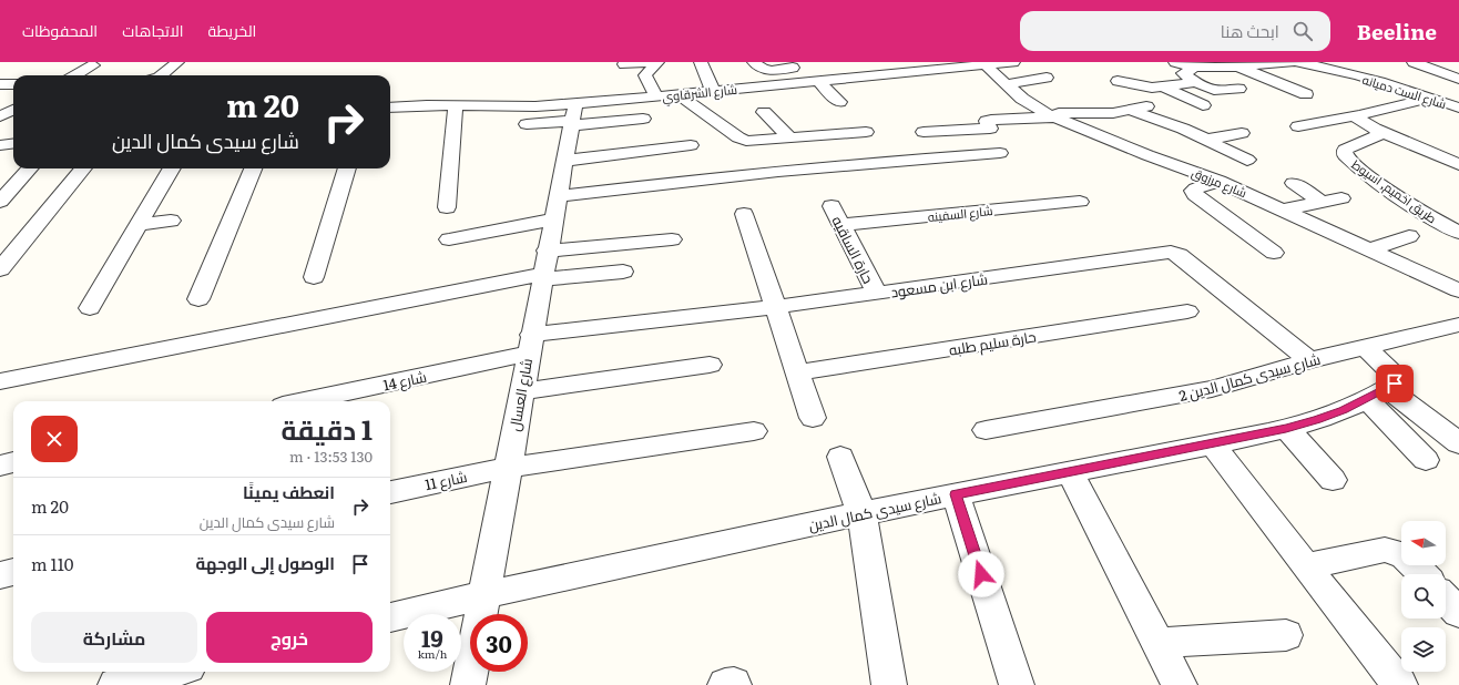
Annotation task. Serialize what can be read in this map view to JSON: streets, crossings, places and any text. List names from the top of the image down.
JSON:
{
  "streets": {
    "street": [
      "شارع الست دميانه",
      "شارع الشرقاوي",
      "شارع مرزوق",
      "طريق اخميم, اسيوط",
      "شارع السفينه",
      "حارة الساقيه",
      "شارع ابن مسعود",
      "حارة سليم طلبه",
      "شارع سيدى كمال الدين 2",
      "شارع 14",
      "شارع العسال",
      "شارع 11",
      "شارع سيدى كمال الدين"
    ]
  },
  "crossings": [
    ["شارع الشرقاوي", "شارع مرزوق"],
    ["شارع الشرقاوي", "شارع العسال"],
    ["شارع السفينه", "حارة الساقيه"],
    ["حارة الساقيه", "شارع ابن مسعود"],
    ["شارع ابن مسعود", "شارع سيدى كمال الدين 2"],
    ["شارع ابن مسعود", "شارع 14"],
    ["شارع ابن مسعود", "شارع العسال"],
    ["شارع 14", "شارع العسال"],
    ["شارع العسال", "شارع 11"],
    ["شارع العسال", "شارع سيدى كمال الدين"]
  ],
  "north": "left",
  "page": {
    "header": "Beeline",
    "search": "ابحث هنا",
    "nav": ["الخريطة", "الاتجاهات", "المحفوظات"],
    "turn": ["20 m", "شارع سيدى كمال الدين"],
    "heading": ["1 دقيقة", "130 m · 13:53"],
    "list": [
      {
        "name": "انعطف يمينًا",
        "note": "شارع سيدى كمال الدين",
        "value": "20 m"
      },
      {
        "name": "الوصول إلى الوجهة",
        "value": "110 m"
      }
    ],
    "buttons": ["خروج", "مشاركة"],
    "speed": "19 km/h",
    "limit": "30"
  }
}
